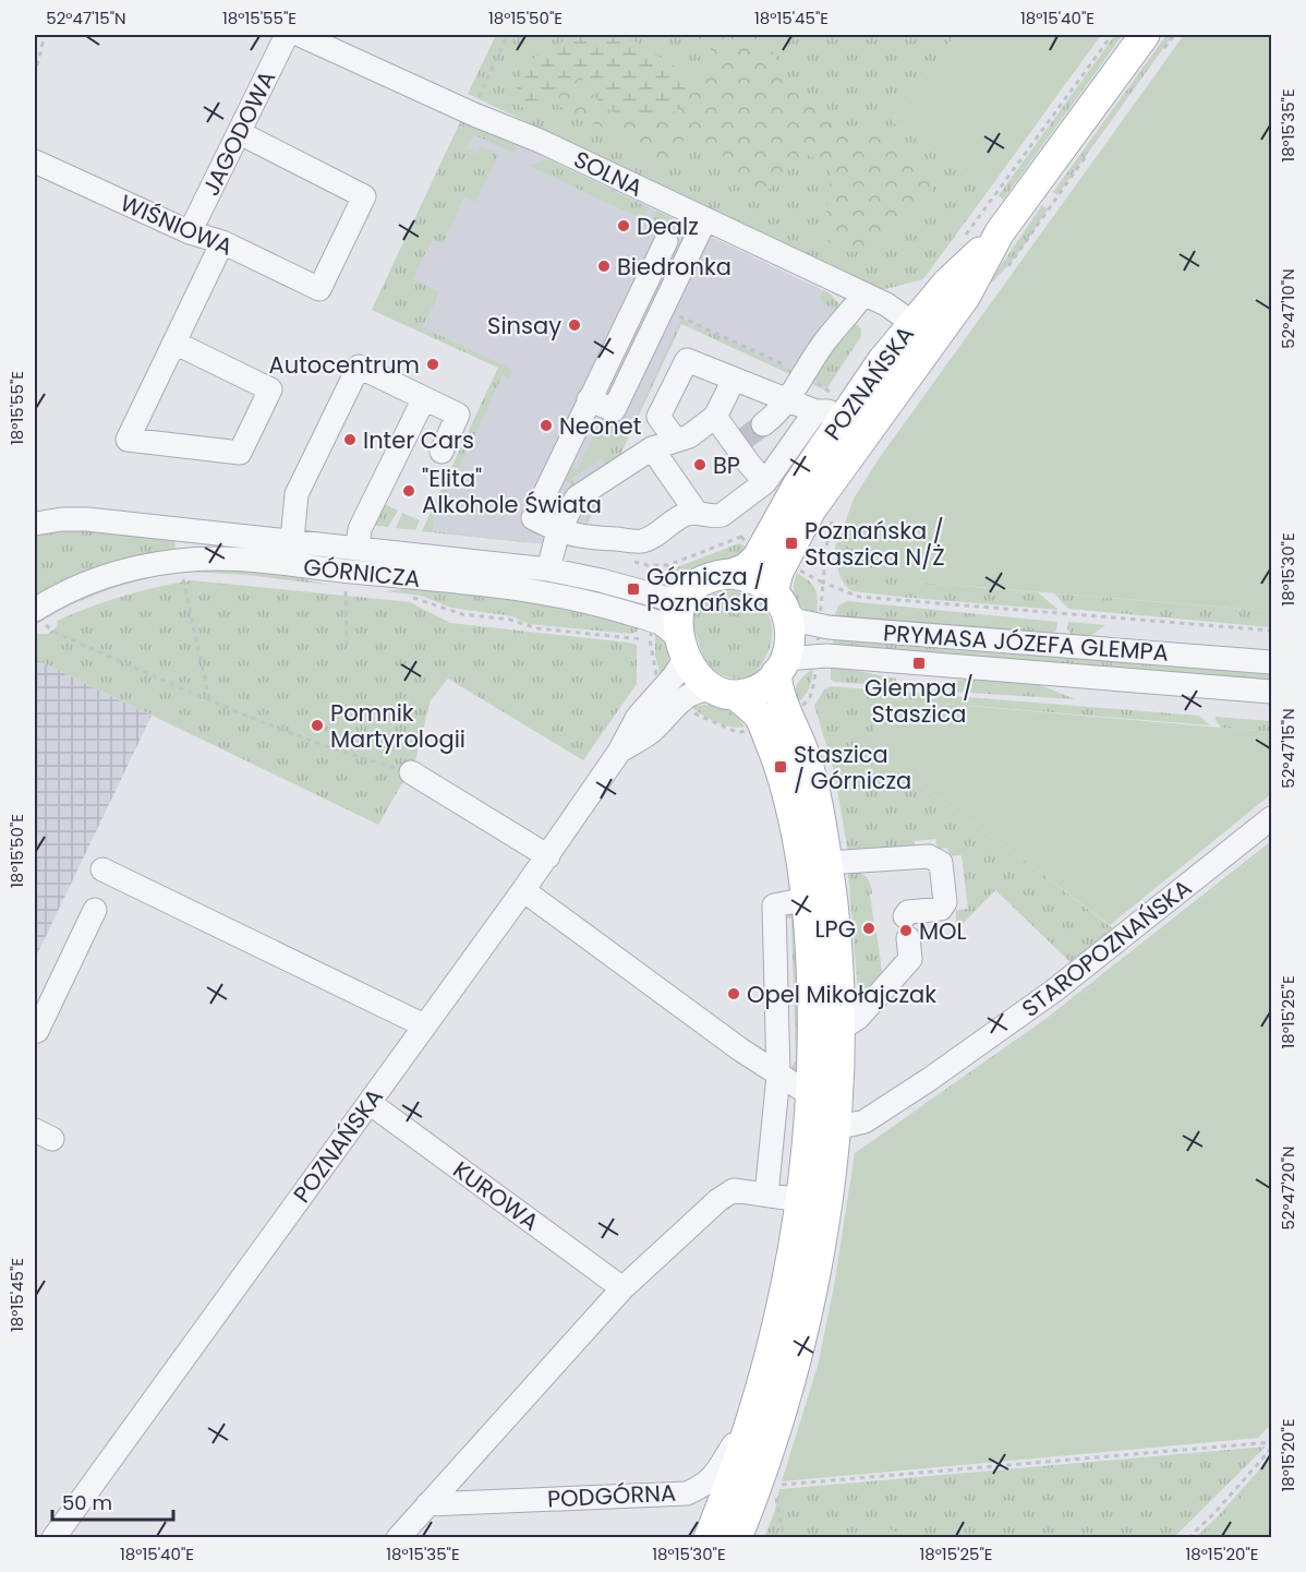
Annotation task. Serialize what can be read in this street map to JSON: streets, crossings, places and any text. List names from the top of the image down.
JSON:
{
  "streets": {
    "main road": ["POZNAŃSKA"],
    "street": [
      "JAGODOWA",
      "SOLNA",
      "WIŚNIOWA",
      "GÓRNICZA",
      "PRYMASA JÓZEFA GLEMPA",
      "STAROPOZNAŃSKA",
      "KUROWA",
      "PODGÓRNA"
    ]
  },
  "crossings": [
    ["JAGODOWA", "WIŚNIOWA"],
    ["SOLNA", "POZNAŃSKA"],
    ["POZNAŃSKA", "GÓRNICZA"],
    ["POZNAŃSKA", "PRYMASA JÓZEFA GLEMPA"],
    ["POZNAŃSKA", "KUROWA"],
    ["GÓRNICZA", "PRYMASA JÓZEFA GLEMPA"]
  ],
  "places": {
    "other": [
      "Dealz",
      "Biedronka",
      "Sinsay",
      "Autocentrum",
      "Neonet",
      "Inter Cars",
      "BP",
      "\"Elita\" Alkohole Świata",
      "Pomnik Martyrologii",
      "LPG",
      "MOL",
      "Opel Mikołajczak"
    ],
    "transit": [
      "Poznańska / Staszica N/Ż",
      "Górnicza / Poznańska",
      "Glempa / Staszica",
      "Staszica / Górnicza"
    ]
  },
  "scale_bar": "50 m",
  "coordinates": [
    "52°47'15\"N",
    "18°15'55\"E",
    "18°15'50\"E",
    "18°15'45\"E",
    "18°15'40\"E",
    "18°15'35\"E",
    "52°47'10\"N",
    "18°15'30\"E",
    "18°15'25\"E",
    "52°47'20\"N",
    "18°15'20\"E"
  ]
}
